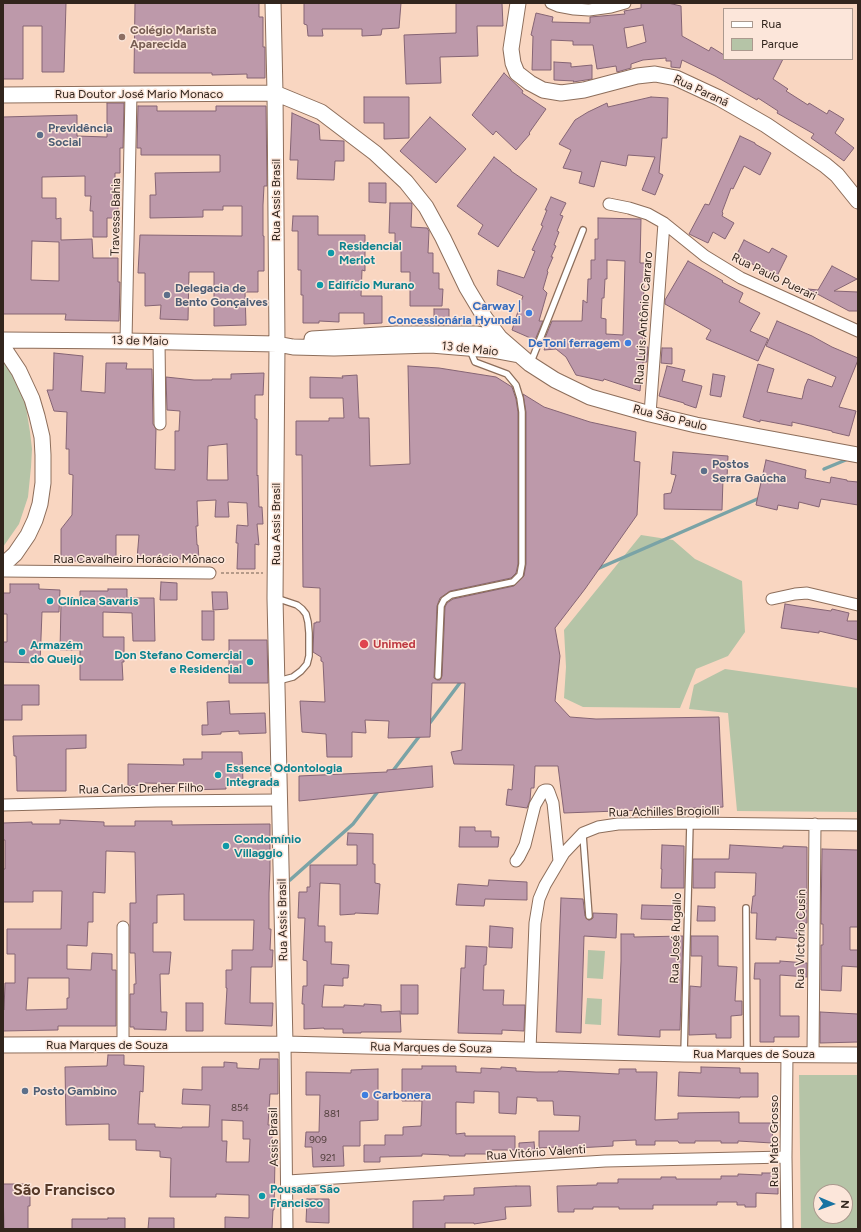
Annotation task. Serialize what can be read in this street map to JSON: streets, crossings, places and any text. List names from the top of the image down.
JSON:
{
  "streets": {
    "street": [
      "Rua Paraná",
      "Rua Doutor José Mario Monaco",
      "Rua Assis Brasil",
      "Travessa Bahia",
      "Rua Paulo Puerari",
      "Rua Luis Antônio Carraro",
      "13 de Maio",
      "Rua São Paulo",
      "Rua Cavalheiro Horácio Mônaco",
      "Rua Carlos Dreher Filho",
      "Rua Achilles Brogiolli",
      "Rua VIctorio Cusin",
      "Rua Marques de Souza",
      "Assis Brasil",
      "Rua Mato Grosso",
      "Rua Vitório Valenti"
    ],
    "lane": ["Rua José Rugallo"]
  },
  "crossings": [
    ["Rua Doutor José Mario Monaco", "Rua Assis Brasil"],
    ["Rua Doutor José Mario Monaco", "Travessa Bahia"],
    ["Rua Doutor José Mario Monaco", "Rua São Paulo"],
    ["Rua Assis Brasil", "13 de Maio"],
    ["Rua Assis Brasil", "Rua São Paulo"],
    ["Rua Assis Brasil", "Rua Cavalheiro Horácio Mônaco"],
    ["Rua Assis Brasil", "Rua Carlos Dreher Filho"],
    ["Rua Assis Brasil", "Rua Marques de Souza"],
    ["Rua Assis Brasil", "Assis Brasil"],
    ["Travessa Bahia", "13 de Maio"],
    ["Rua Paulo Puerari", "Rua Luis Antônio Carraro"],
    ["Rua Luis Antônio Carraro", "Rua São Paulo"],
    ["13 de Maio", "Rua São Paulo"],
    ["Rua Achilles Brogiolli", "Rua José Rugallo"],
    ["Rua Achilles Brogiolli", "Rua VIctorio Cusin"],
    ["Rua Achilles Brogiolli", "Rua Marques de Souza"],
    ["Rua José Rugallo", "Rua Marques de Souza"],
    ["Rua VIctorio Cusin", "Rua Marques de Souza"],
    ["Rua Marques de Souza", "Assis Brasil"],
    ["Rua Marques de Souza", "Rua Mato Grosso"],
    ["Assis Brasil", "Rua Vitório Valenti"],
    ["Rua Mato Grosso", "Rua Vitório Valenti"]
  ],
  "districts": ["São Francisco"],
  "places": [
    "Colégio Marista Aparecida",
    "Previdência Social",
    "Residencial Merlot",
    "Edifício Murano",
    "Delegacia de Bento Gonçalves",
    "Carway | Concessionária Hyundai",
    "DeToni ferragem",
    "Postos Serra Gaúcha",
    "Clínica Savaris",
    "Unimed",
    "Armazém do Queijo",
    "Don Stefano Comercial e Residencial",
    "Essence Odontologia Integrada",
    "Condomínio Villaggio",
    "Posto Gambino",
    "Carbonera",
    "Pousada São Francisco"
  ],
  "house_numbers": [
    "854",
    "881",
    "909",
    "921"
  ],
  "legend": ["Rua", "Parque"],
  "north": "right"
}
